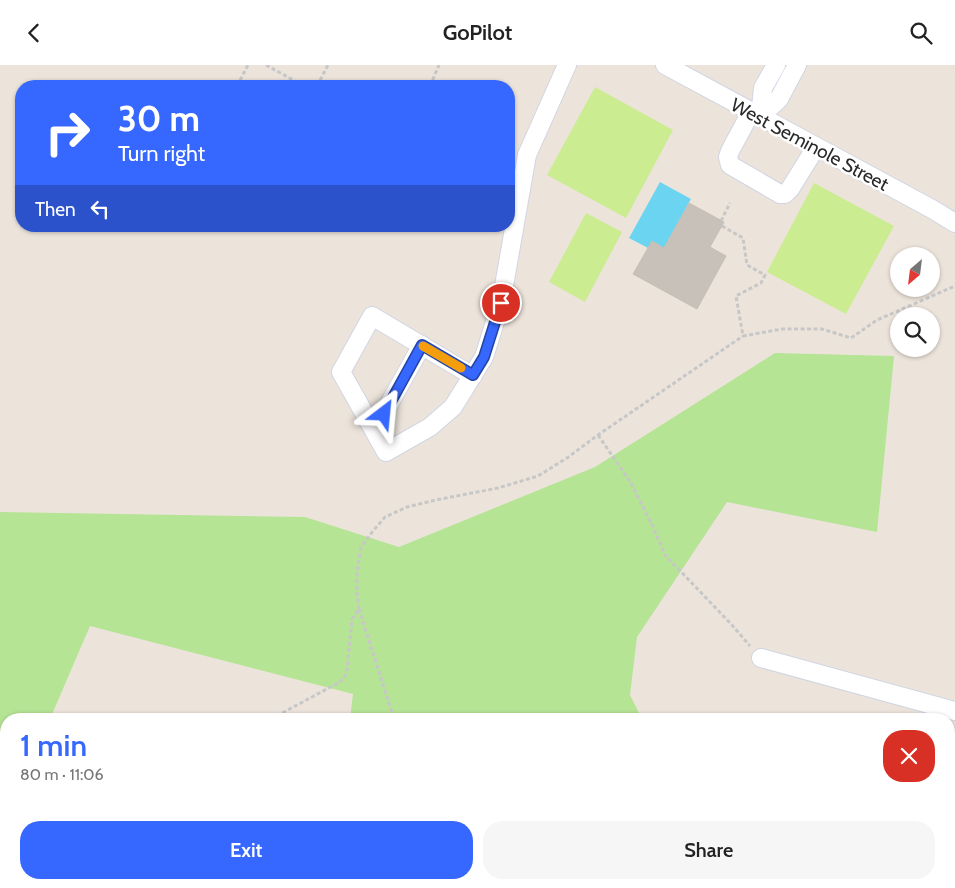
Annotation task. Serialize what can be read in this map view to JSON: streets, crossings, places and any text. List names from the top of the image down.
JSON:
{
  "streets": {
    "street": ["West Seminole Street"]
  },
  "north": "bottom left",
  "page": {
    "header": "GoPilot",
    "turn": ["30 m", "Turn right"],
    "then": "Then",
    "heading": ["1 min", "80 m · 11:06"],
    "buttons": ["Exit", "Share"]
  }
}
